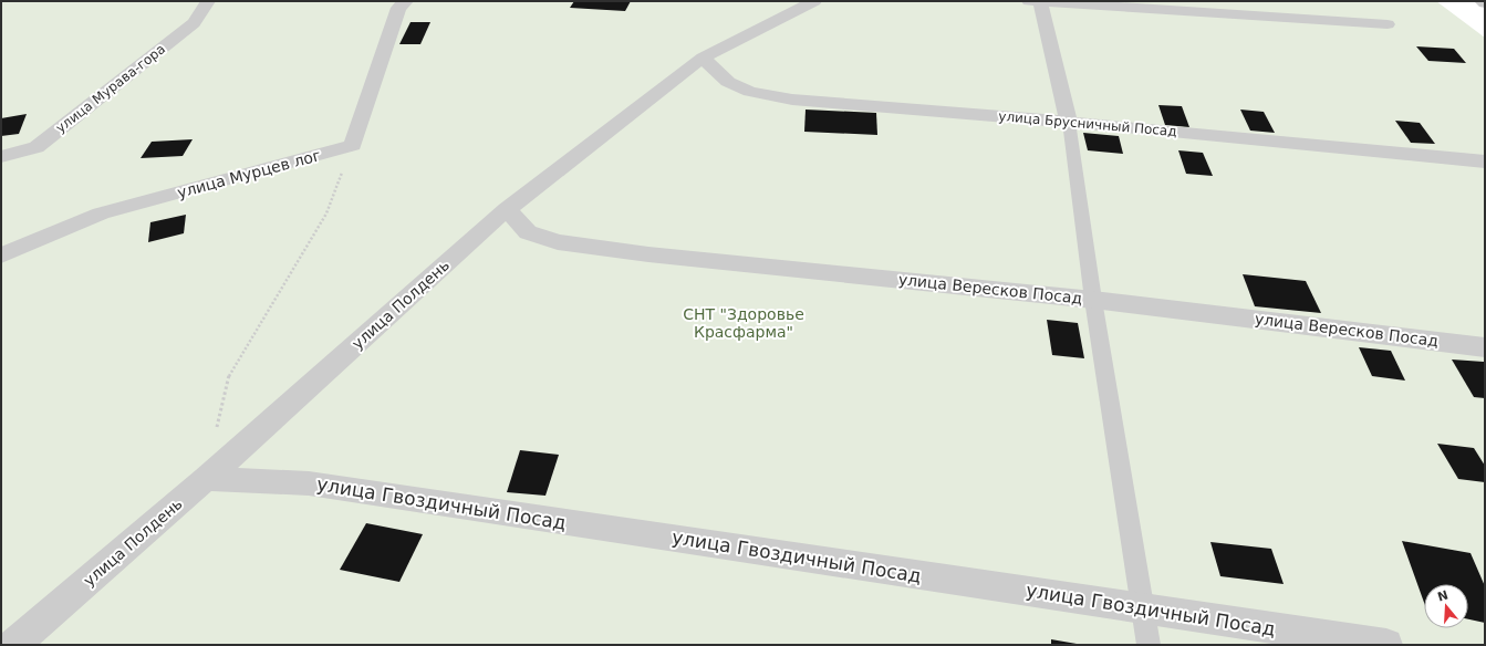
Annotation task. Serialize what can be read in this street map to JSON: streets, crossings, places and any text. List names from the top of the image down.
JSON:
{
  "streets": {
    "street": [
      "улица Мурава-гора",
      "улица Брусничный Посад",
      "улица Мурцев лог",
      "улица Вересков Посад",
      "улица Полдень",
      "улица Гвоздичный Посад"
    ]
  },
  "crossings": [
    ["улица Брусничный Посад", "улица Полдень"],
    ["улица Вересков Посад", "улица Полдень"],
    ["улица Полдень", "улица Гвоздичный Посад"]
  ],
  "parks": ["СНТ \"Здоровье Красфарма\""],
  "north": "top"
}
